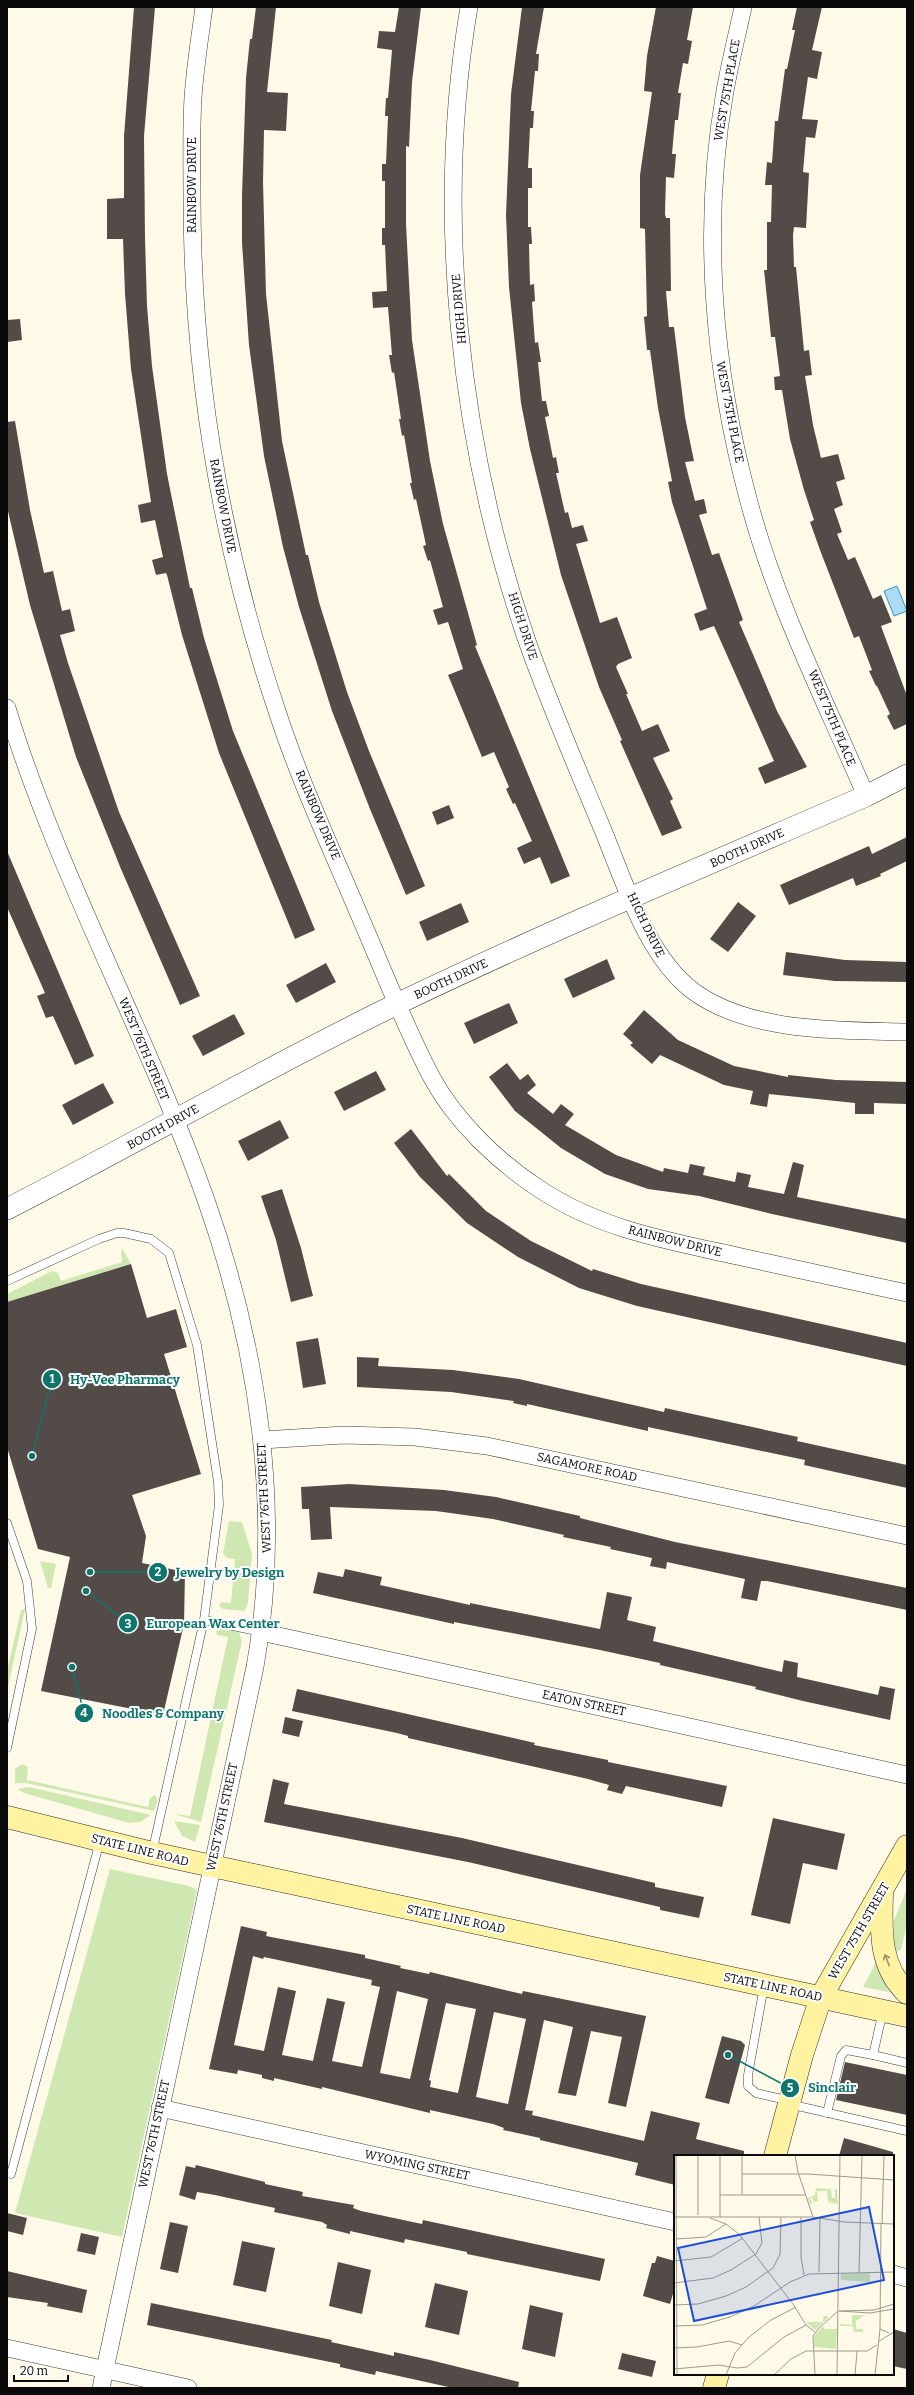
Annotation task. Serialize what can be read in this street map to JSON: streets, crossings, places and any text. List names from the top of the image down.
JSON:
{
  "streets": {
    "main road": ["STATE LINE ROAD", "WEST 75TH STREET"],
    "street": [
      "WEST 75TH PLACE",
      "RAINBOW DRIVE",
      "HIGH DRIVE",
      "BOOTH DRIVE",
      "WEST 76TH STREET",
      "SAGAMORE ROAD",
      "EATON STREET",
      "WYOMING STREET"
    ]
  },
  "crossings": [
    ["WEST 75TH PLACE", "BOOTH DRIVE"],
    ["RAINBOW DRIVE", "BOOTH DRIVE"],
    ["HIGH DRIVE", "BOOTH DRIVE"],
    ["BOOTH DRIVE", "WEST 76TH STREET"],
    ["WEST 76TH STREET", "SAGAMORE ROAD"],
    ["WEST 76TH STREET", "EATON STREET"],
    ["WEST 76TH STREET", "STATE LINE ROAD"],
    ["WEST 76TH STREET", "WYOMING STREET"],
    ["STATE LINE ROAD", "WEST 75TH STREET"]
  ],
  "places": [
    "Hy-Vee Pharmacy",
    "Jewelry by Design",
    "European Wax Center",
    "Noodles & Company",
    "Sinclair"
  ],
  "scale_bar": "20 m"
}
